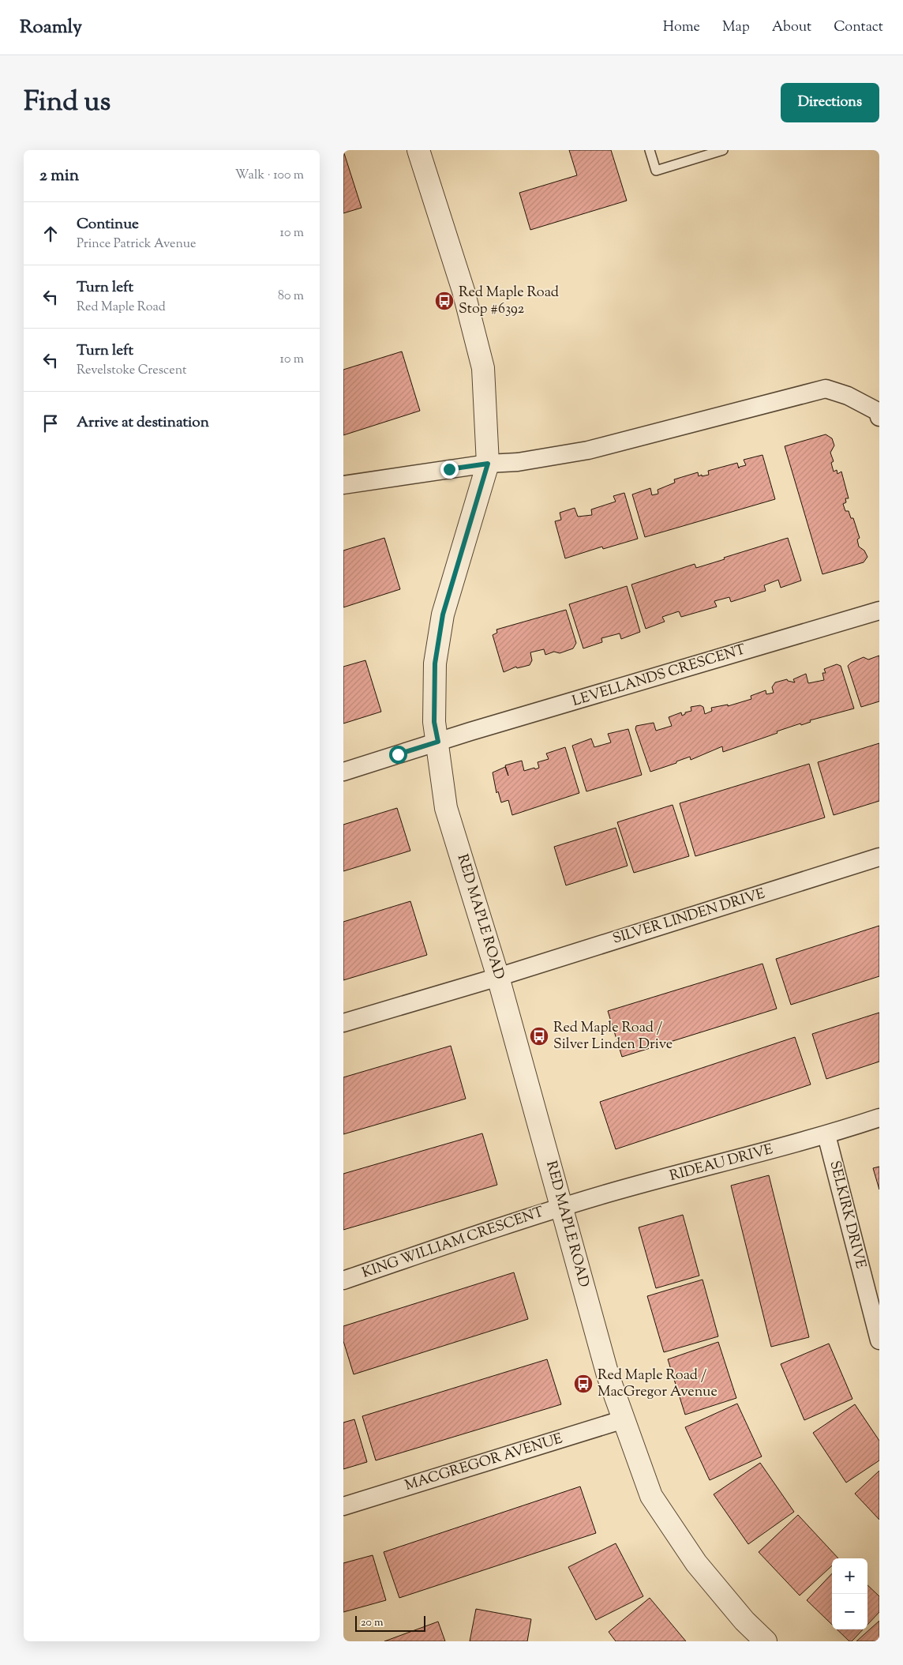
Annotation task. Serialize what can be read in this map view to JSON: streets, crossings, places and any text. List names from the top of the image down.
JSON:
{
  "streets": {
    "street": [
      "LEVELLANDS CRESCENT",
      "RED MAPLE ROAD",
      "SILVER LINDEN DRIVE",
      "RIDEAU DRIVE",
      "SELKIRK DRIVE",
      "KING WILLIAM CRESCENT",
      "MACGREGOR AVENUE"
    ]
  },
  "crossings": [
    ["LEVELLANDS CRESCENT", "RED MAPLE ROAD"],
    ["RED MAPLE ROAD", "SILVER LINDEN DRIVE"],
    ["RED MAPLE ROAD", "RIDEAU DRIVE"],
    ["RED MAPLE ROAD", "KING WILLIAM CRESCENT"],
    ["RED MAPLE ROAD", "MACGREGOR AVENUE"],
    ["RIDEAU DRIVE", "SELKIRK DRIVE"],
    ["RIDEAU DRIVE", "KING WILLIAM CRESCENT"]
  ],
  "places": {
    "bus stop": ["Red Maple Road Stop #6392", "Red Maple Road / Silver Linden Drive", "Red Maple Road / MacGregor Avenue"]
  },
  "scale_bar": "20 m",
  "page": {
    "header": "Roamly",
    "nav": [
      "Home",
      "Map",
      "About",
      "Contact"
    ],
    "title": "Find us",
    "buttons": "Directions",
    "heading": ["2 min", "Walk · 100 m"],
    "list": [
      ["Continue", "Prince Patrick Avenue", "10 m"],
      ["Turn left", "Red Maple Road", "80 m"],
      ["Turn left", "Revelstoke Crescent", "10 m"],
      "Arrive at destination"
    ],
    "map_buttons": ["+", "−"],
    "scale": "20 m"
  }
}
